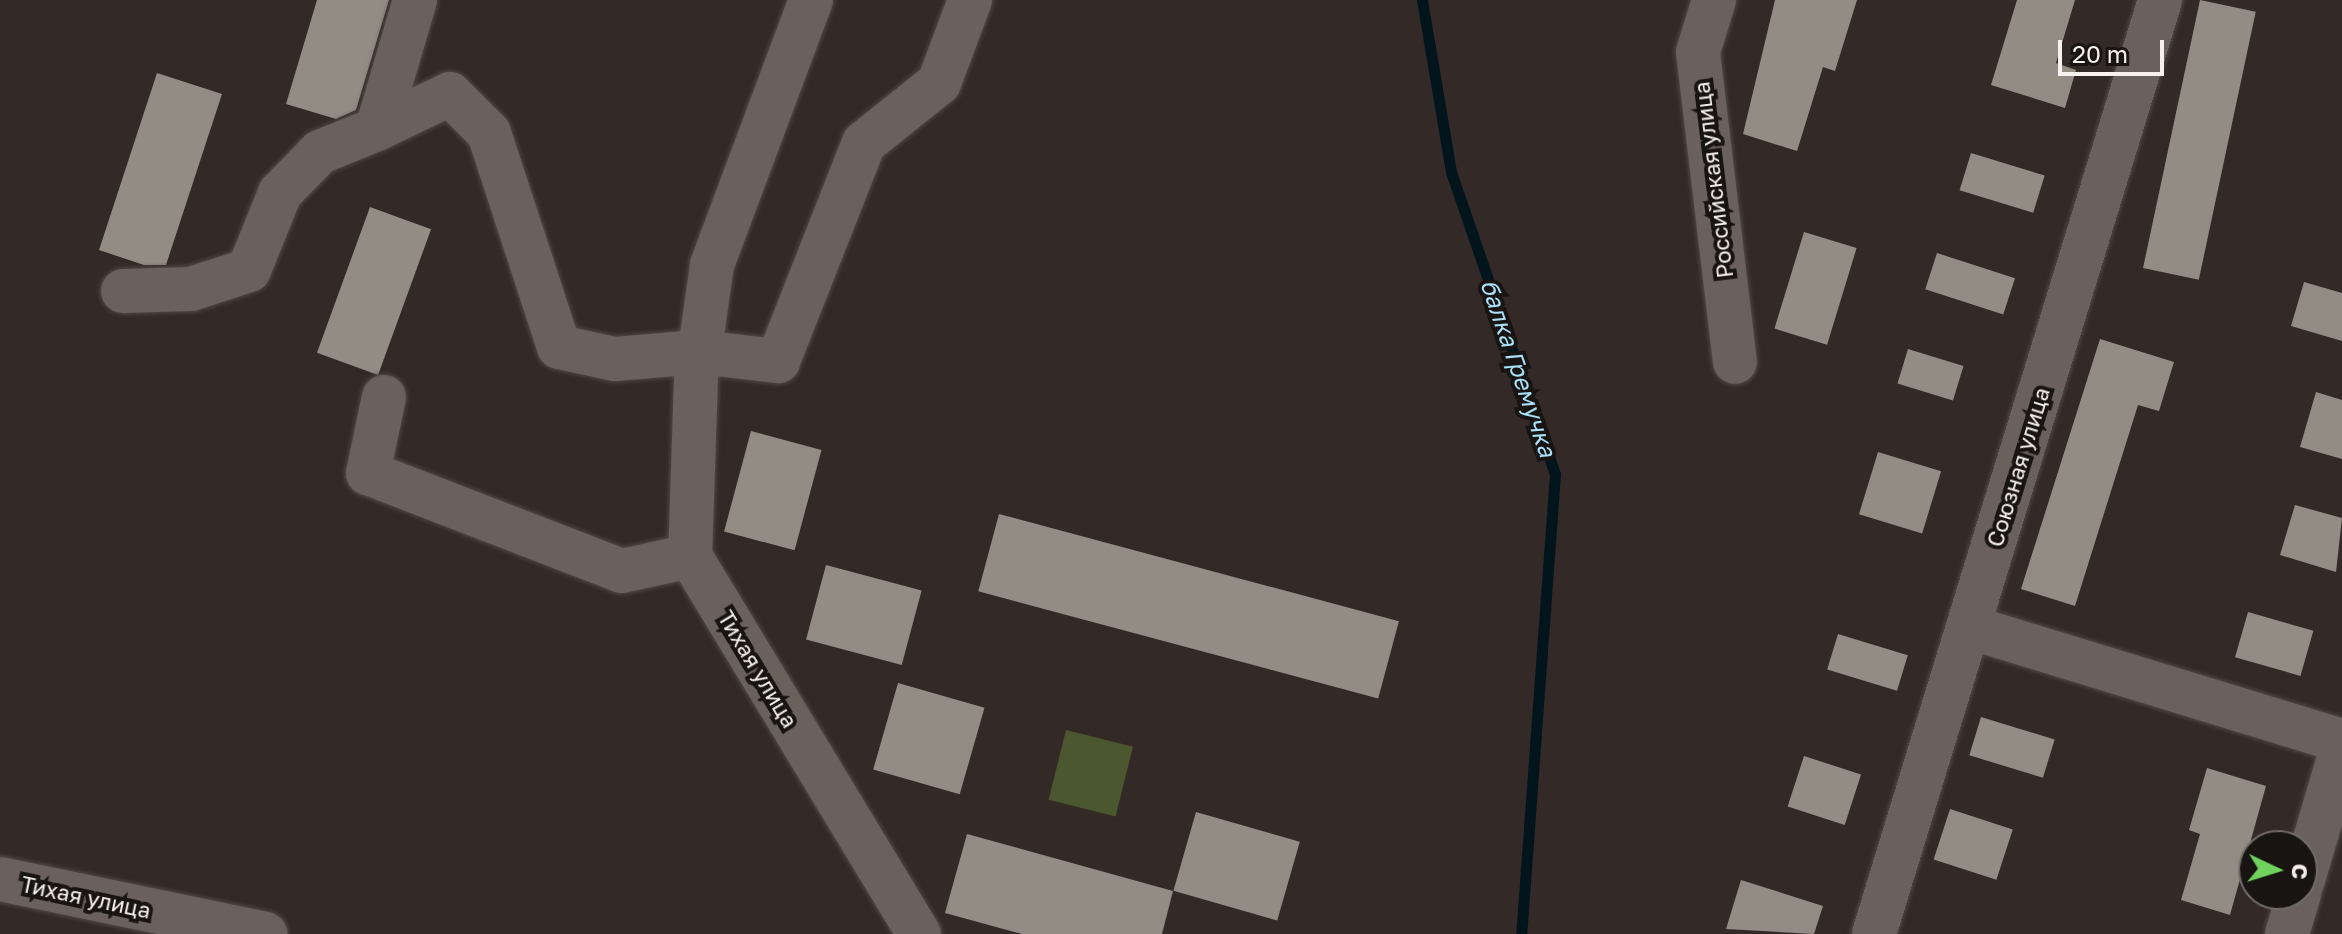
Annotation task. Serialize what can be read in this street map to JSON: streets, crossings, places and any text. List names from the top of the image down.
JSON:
{
  "streets": {
    "street": ["Российская улица", "Союзная улица", "Тихая улица"]
  },
  "water": ["балка Гремучка"],
  "scale_bar": "20 m",
  "north": "right"
}
